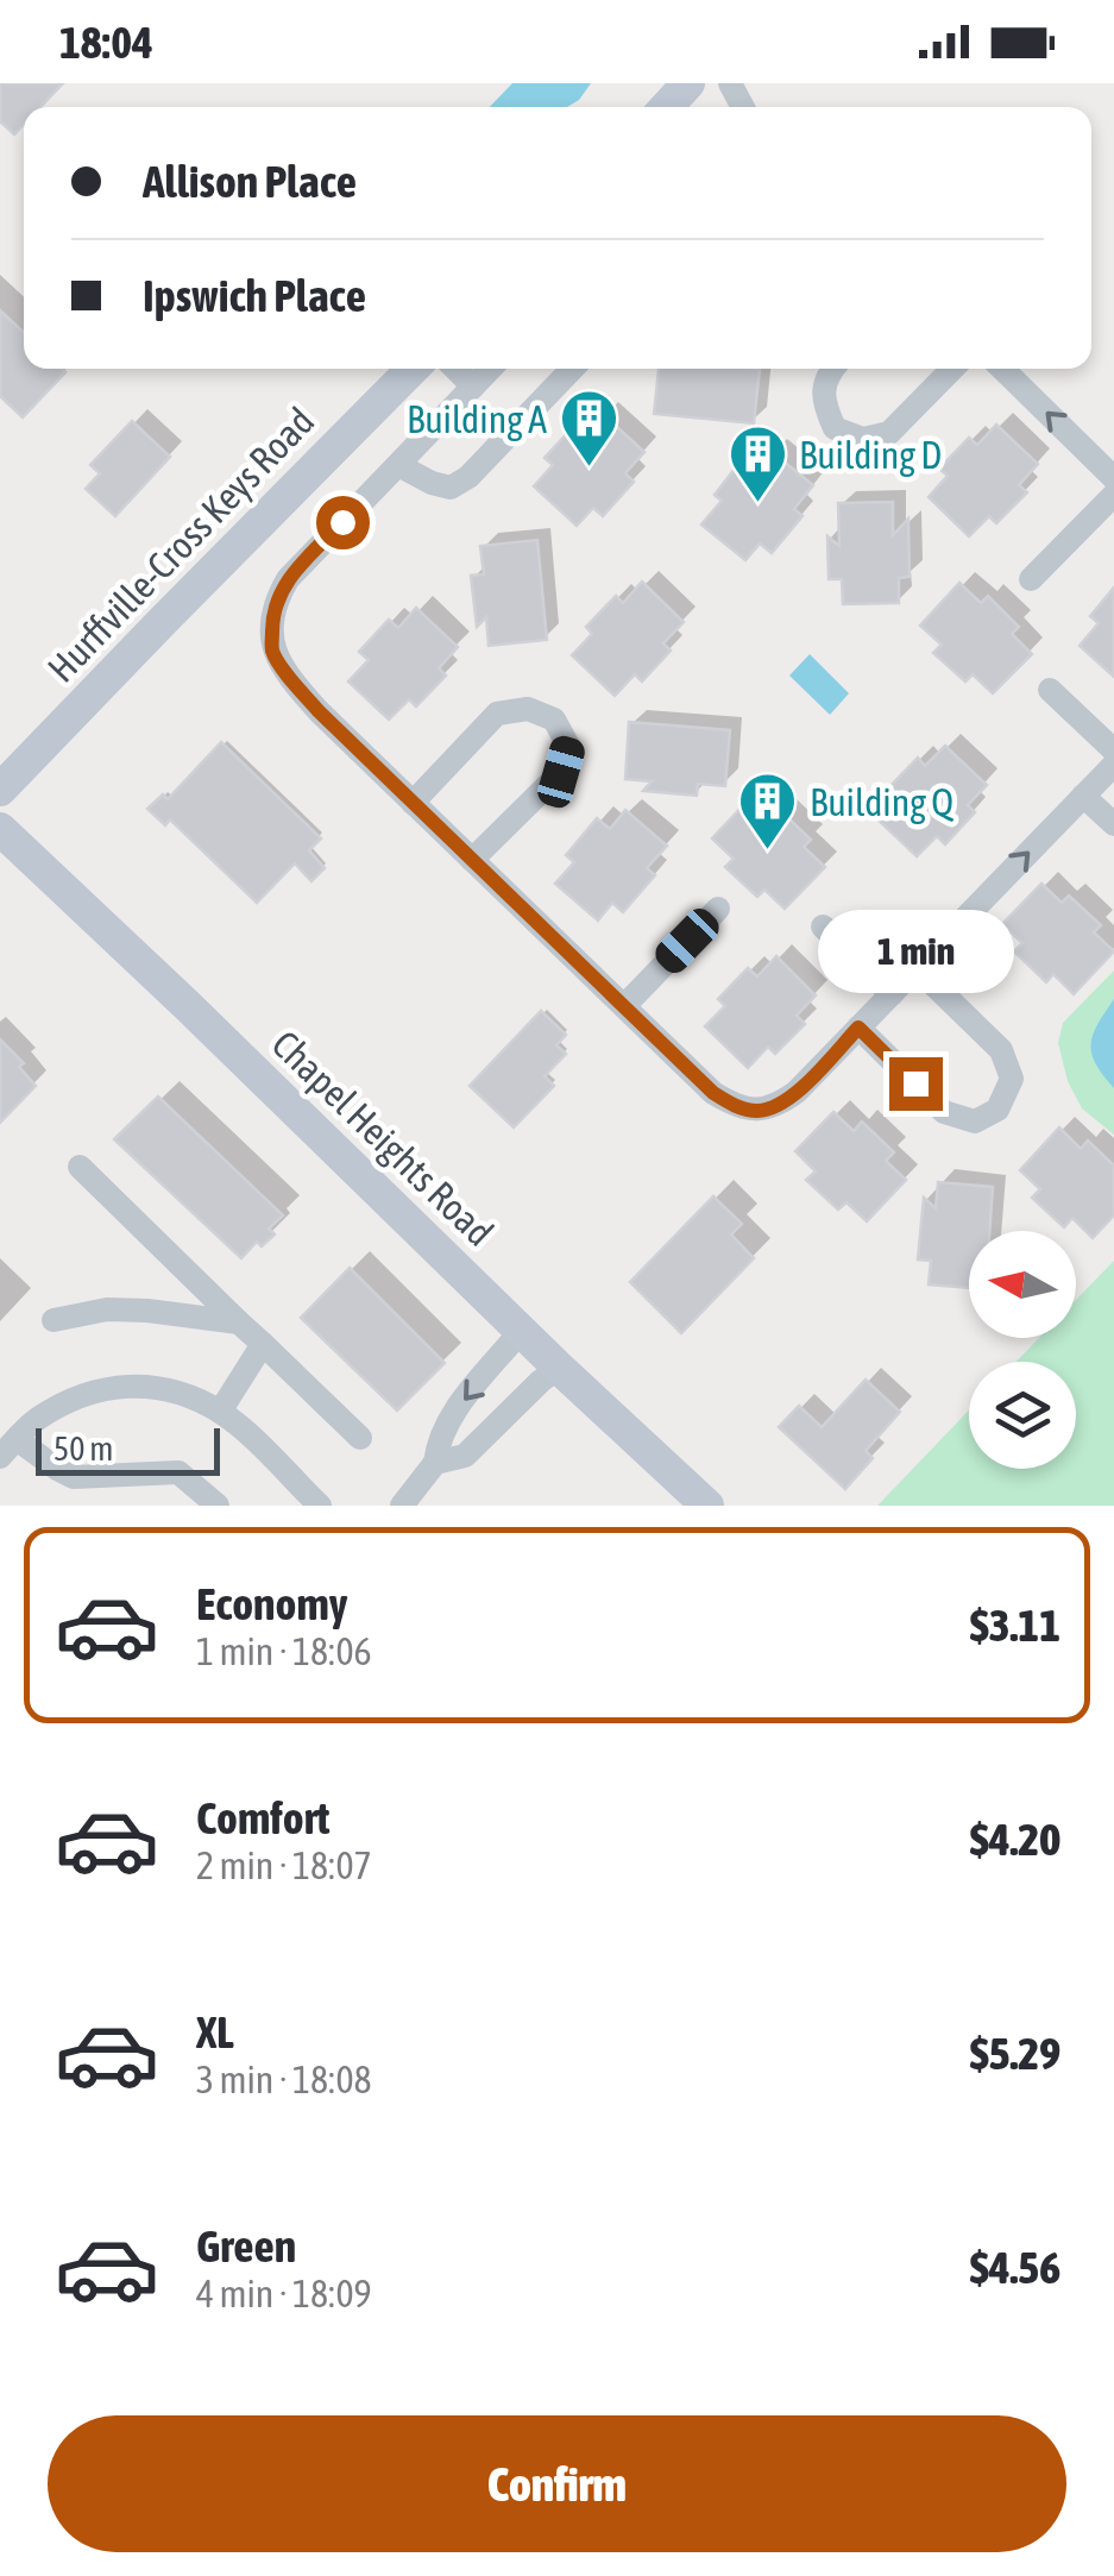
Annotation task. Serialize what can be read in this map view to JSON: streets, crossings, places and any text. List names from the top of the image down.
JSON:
{
  "streets": {
    "street": ["Hurffville-Cross Keys Road", "Chapel Heights Road"]
  },
  "places": {
    "building": ["Building A", "Building D", "Building Q"]
  },
  "scale_bar": "50 m",
  "north": "left",
  "page": {
    "status": "18:04",
    "banner": ["Allison Place", "Ipswich Place"],
    "bubble": "1 min",
    "scale": "50 m",
    "list": [
      {
        "name": "Economy",
        "note": "1 min · 18:06",
        "value": "$3.11"
      },
      {
        "name": "Comfort",
        "note": "2 min · 18:07",
        "value": "$4.20"
      },
      {
        "name": "XL",
        "note": "3 min · 18:08",
        "value": "$5.29"
      },
      {
        "name": "Green",
        "note": "4 min · 18:09",
        "value": "$4.56"
      }
    ],
    "buttons": "Confirm"
  }
}
